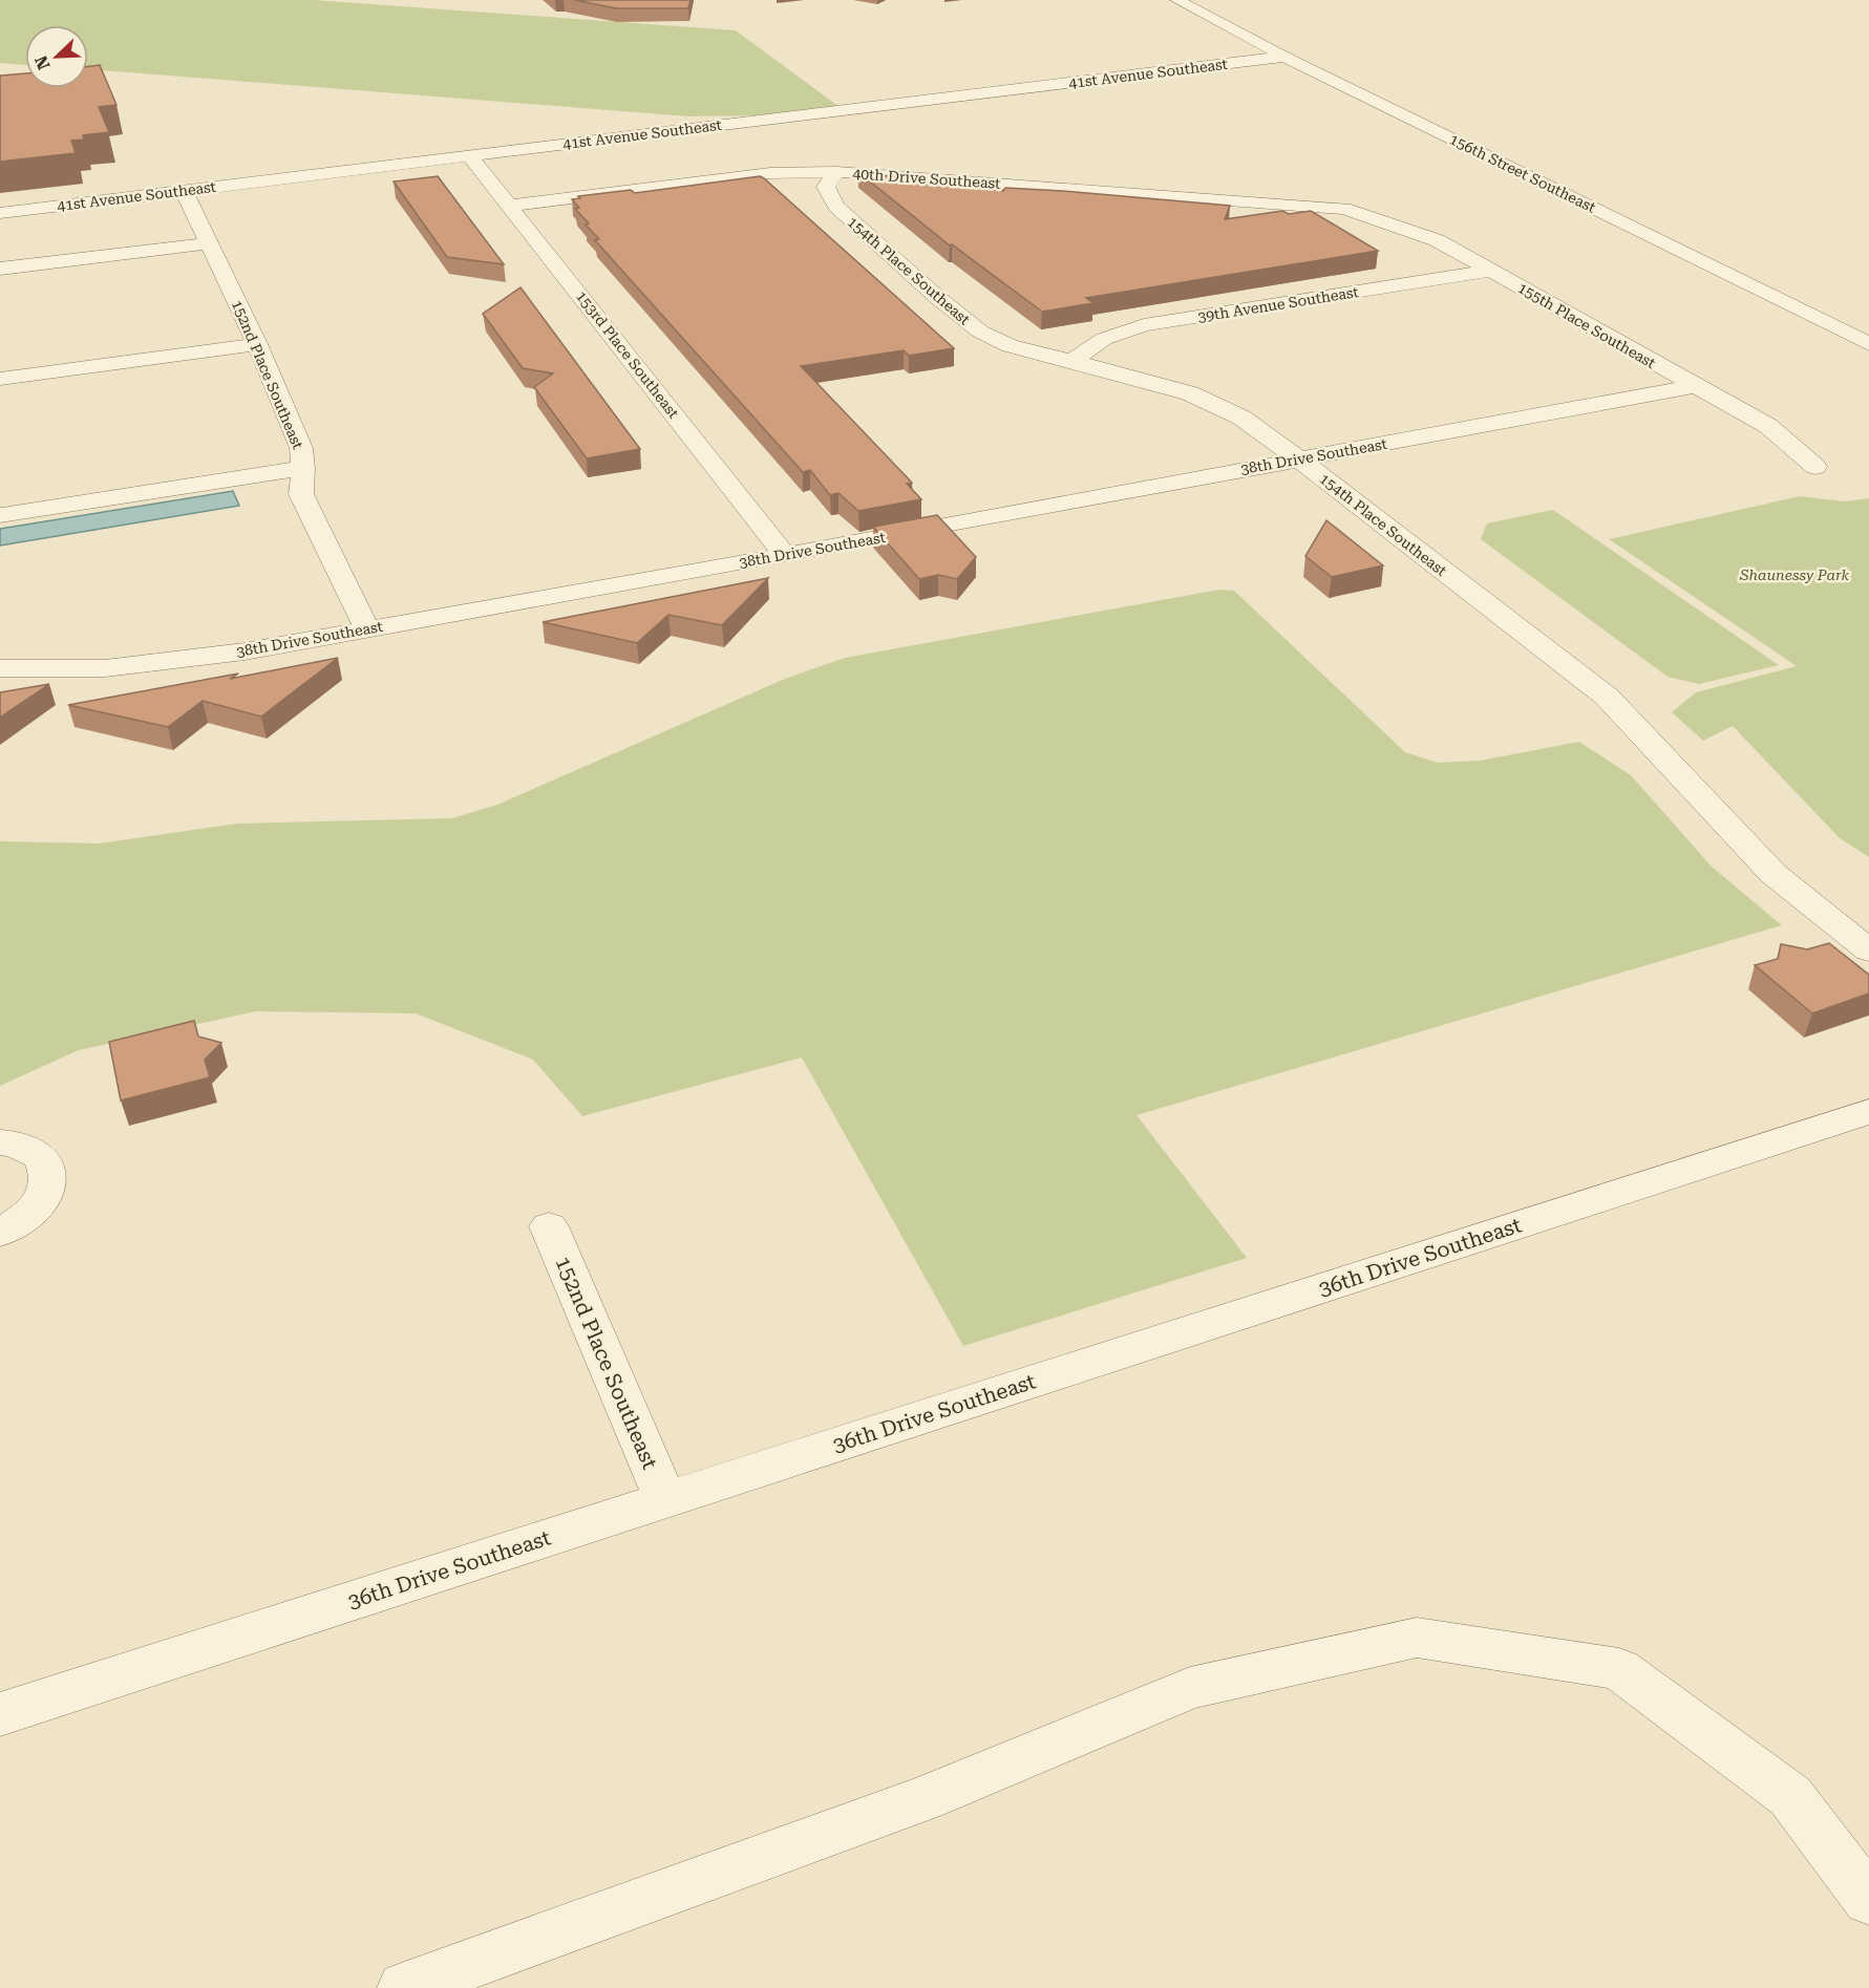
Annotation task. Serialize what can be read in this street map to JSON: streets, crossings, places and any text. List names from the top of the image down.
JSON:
{
  "streets": {
    "street": [
      "41st Avenue Southeast",
      "156th Street Southeast",
      "40th Drive Southeast",
      "154th Place Southeast",
      "39th Avenue Southeast",
      "155th Place Southeast",
      "153rd Place Southeast",
      "152nd Place Southeast",
      "38th Drive Southeast",
      "36th Drive Southeast"
    ]
  },
  "crossings": [
    ["41st Avenue Southeast", "156th Street Southeast"],
    ["41st Avenue Southeast", "153rd Place Southeast"],
    ["41st Avenue Southeast", "152nd Place Southeast"],
    ["40th Drive Southeast", "154th Place Southeast"],
    ["40th Drive Southeast", "155th Place Southeast"],
    ["40th Drive Southeast", "153rd Place Southeast"],
    ["154th Place Southeast", "39th Avenue Southeast"],
    ["154th Place Southeast", "38th Drive Southeast"],
    ["39th Avenue Southeast", "155th Place Southeast"],
    ["155th Place Southeast", "38th Drive Southeast"],
    ["153rd Place Southeast", "38th Drive Southeast"],
    ["152nd Place Southeast", "38th Drive Southeast"],
    ["152nd Place Southeast", "36th Drive Southeast"]
  ],
  "parks": ["Shaunessy Park"],
  "north": "bottom left"
}
